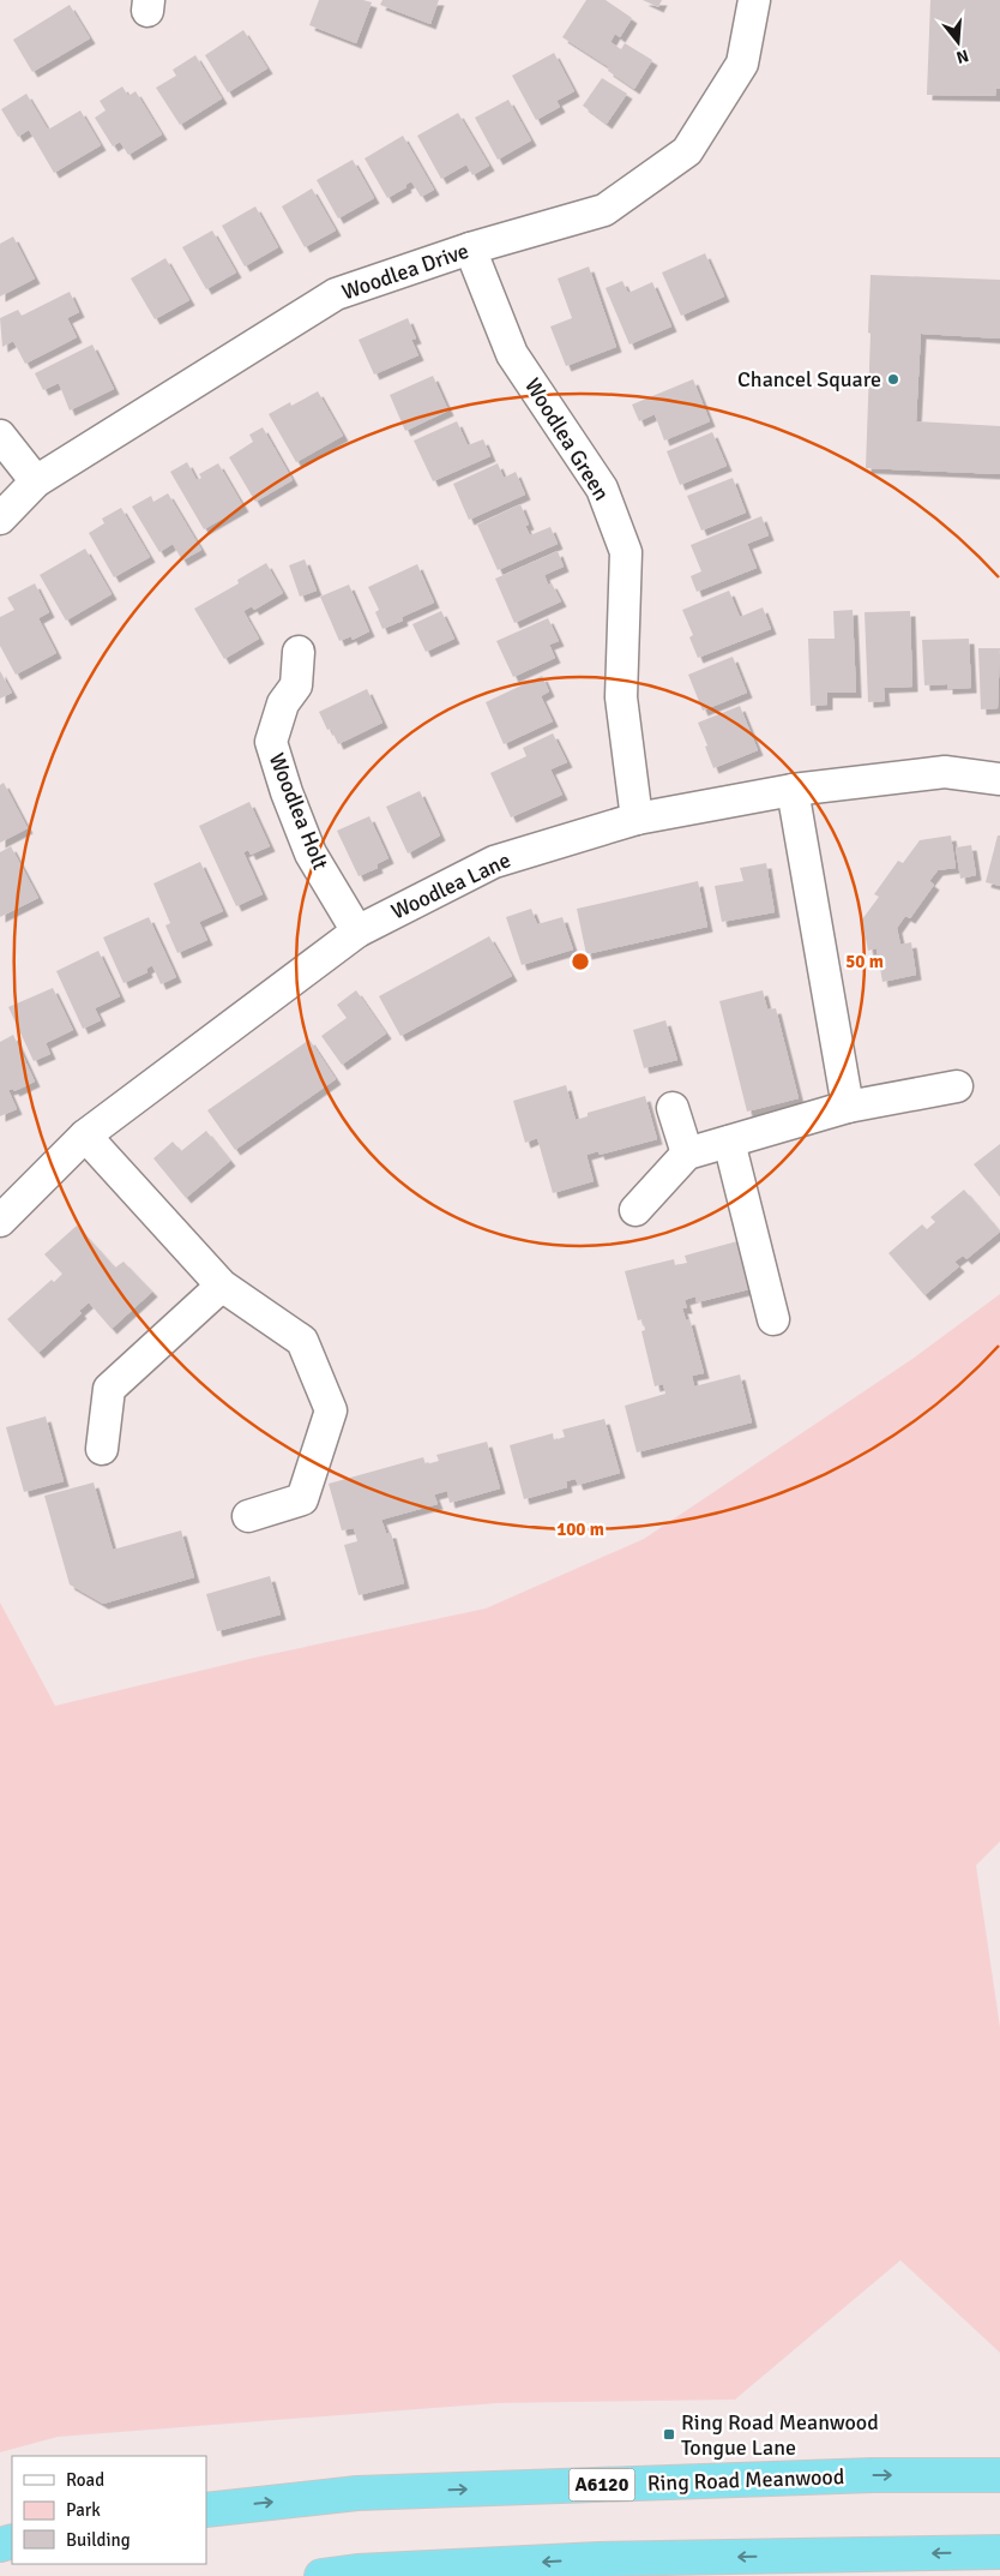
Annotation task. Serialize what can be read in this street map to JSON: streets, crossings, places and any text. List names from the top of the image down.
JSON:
{
  "streets": {
    "highway": ["Ring Road Meanwood", "A6120"],
    "street": [
      "Woodlea Drive",
      "Woodlea Green",
      "Woodlea Holt",
      "Woodlea Lane"
    ]
  },
  "crossings": [
    ["Woodlea Drive", "Woodlea Green"],
    ["Woodlea Green", "Woodlea Lane"],
    ["Woodlea Holt", "Woodlea Lane"]
  ],
  "places": {
    "other": ["Chancel Square"],
    "transit": ["Ring Road Meanwood Tongue Lane"]
  },
  "legend": ["Road", "Park", "Building"],
  "north": "bottom",
  "rings": ["50 m", "100 m"]
}
